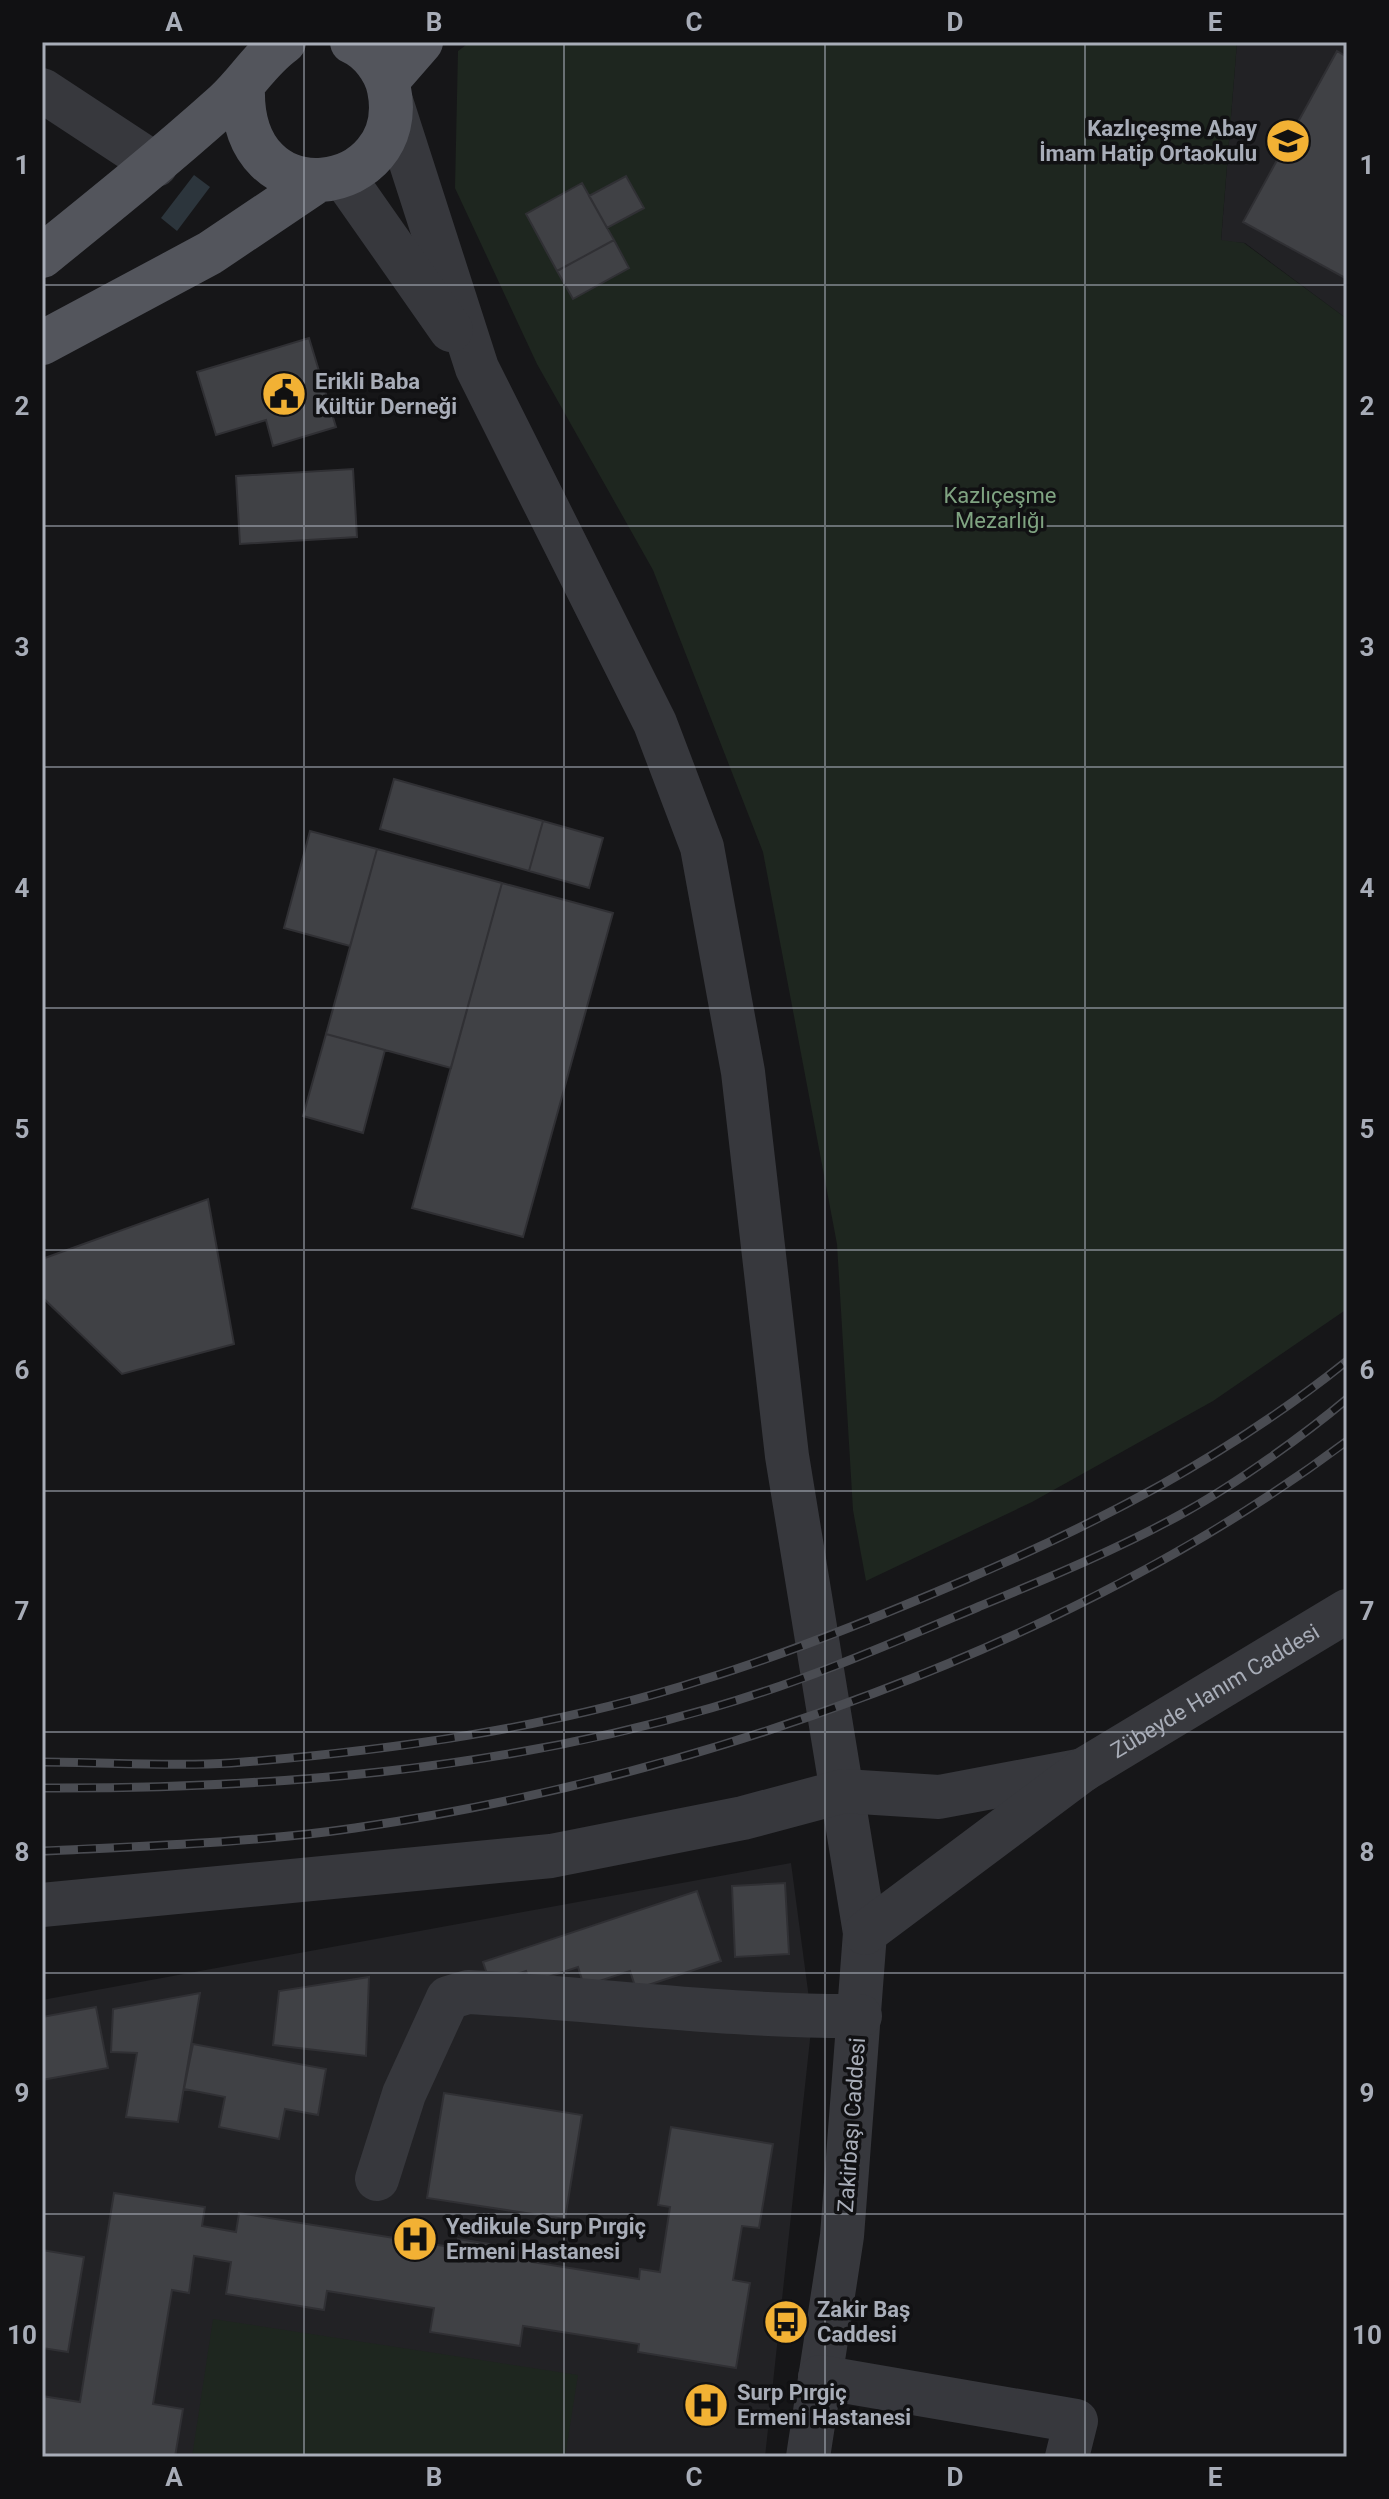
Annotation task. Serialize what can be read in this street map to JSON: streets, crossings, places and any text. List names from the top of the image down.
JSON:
{
  "streets": {
    "street": ["Zübeyde Hanım Caddesi", "Zakirbaşı Caddesi"]
  },
  "parks": ["Kazlıçeşme Mezarlığı"],
  "places": {
    "school or university": ["Kazlıçeşme Abay İmam Hatip Ortaokulu"],
    "public building": ["Erikli Baba Kültür Derneği"],
    "hospital": ["Yedikule Surp Pırgiç Ermeni Hastanesi", "Surp Pırgiç Ermeni Hastanesi"],
    "bus stop": ["Zakir Baş Caddesi"]
  },
  "grid": {
    "columns": [
      "A",
      "B",
      "C",
      "D",
      "E"
    ],
    "rows": [
      "1",
      "2",
      "3",
      "4",
      "5",
      "6",
      "7",
      "8",
      "9",
      "10"
    ]
  }
}
